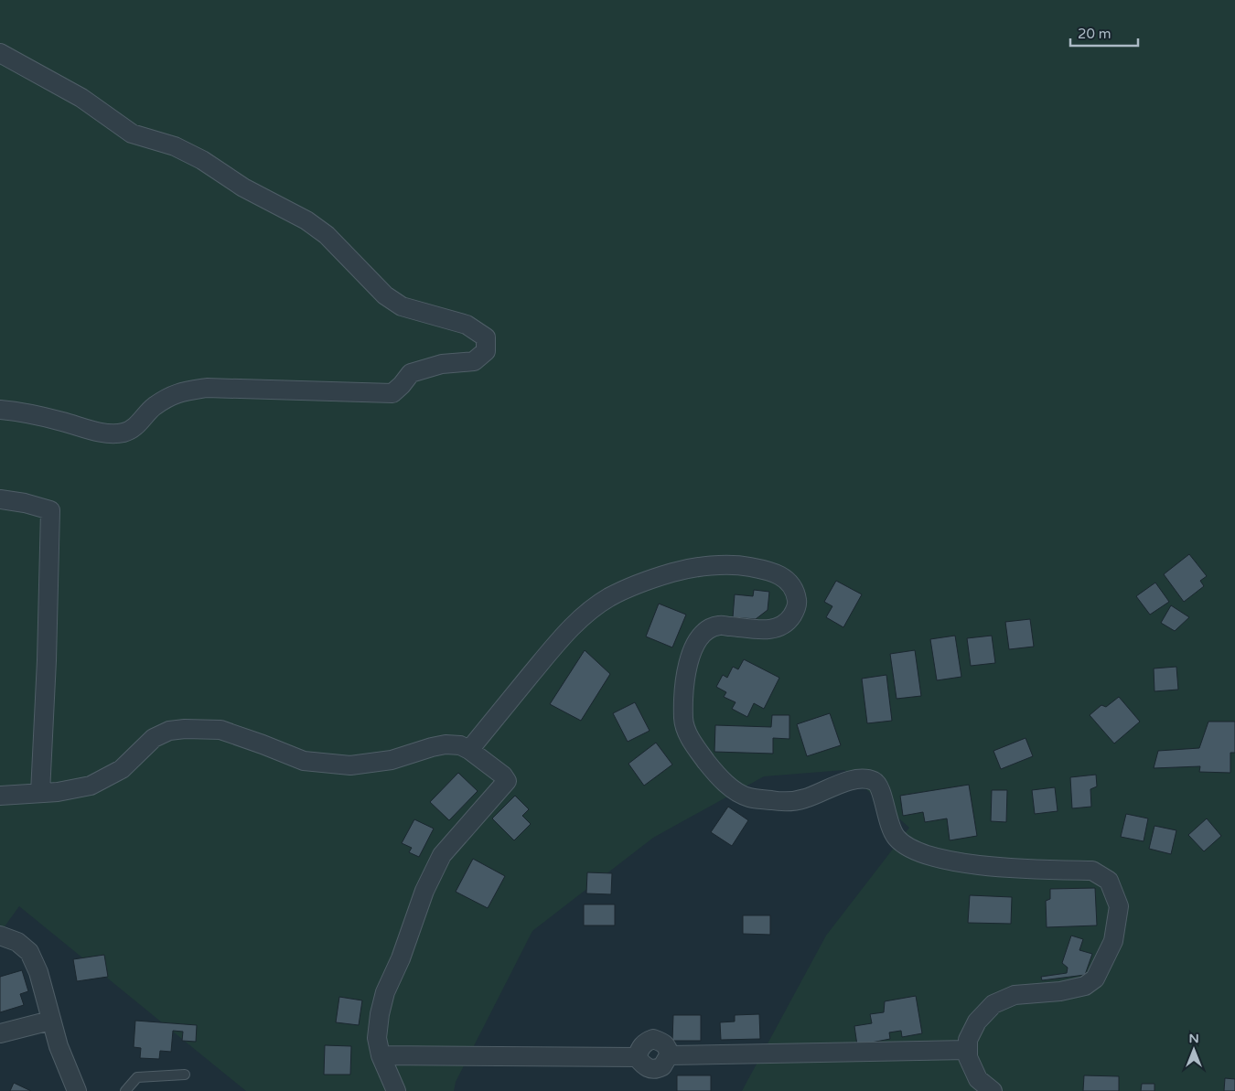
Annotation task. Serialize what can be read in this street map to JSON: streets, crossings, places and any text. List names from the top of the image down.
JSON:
{
  "scale_bar": "20 m",
  "north": "top"
}
